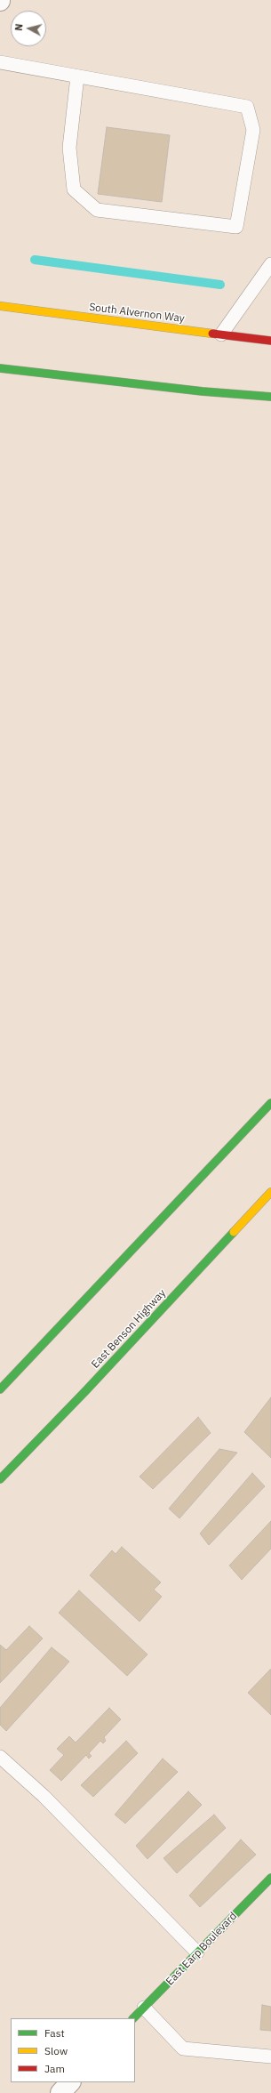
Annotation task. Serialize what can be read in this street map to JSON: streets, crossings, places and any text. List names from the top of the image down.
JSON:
{
  "streets": {
    "main road": ["South Alvernon Way", "East Benson Highway", "East Earp Boulevard"]
  },
  "legend": ["Fast", "Slow", "Jam"],
  "north": "left"
}
